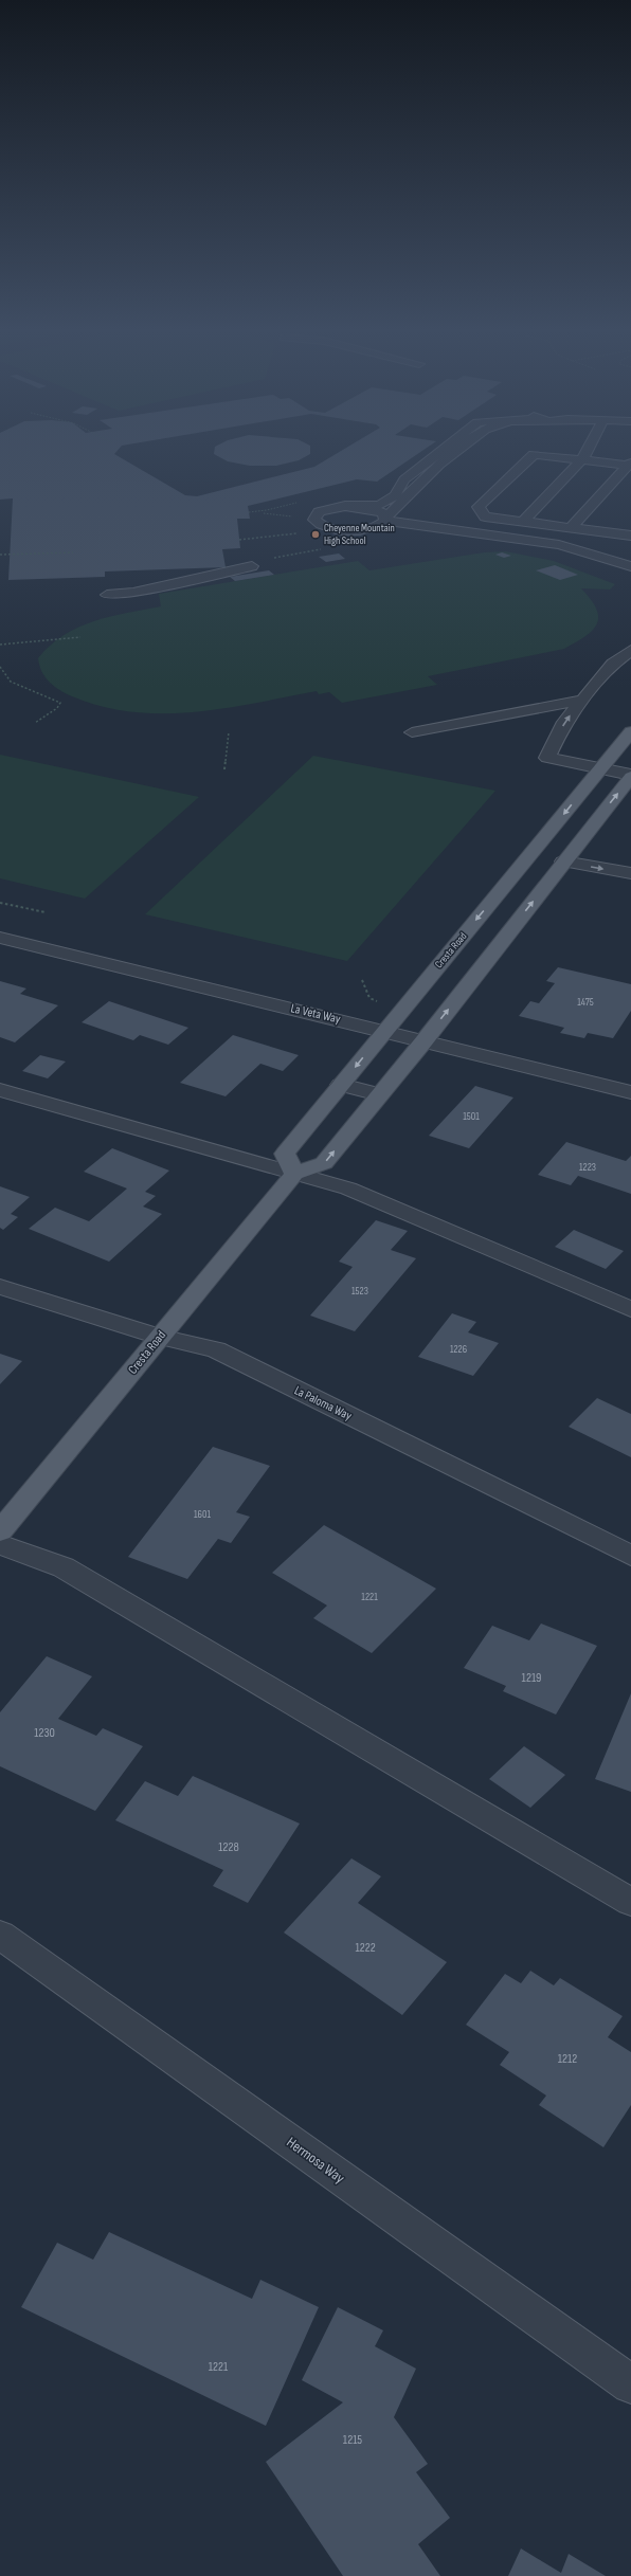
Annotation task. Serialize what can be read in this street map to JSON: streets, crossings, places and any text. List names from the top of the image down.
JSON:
{
  "streets": {
    "main road": ["Cresta Road"],
    "street": ["La Veta Way", "La Paloma Way", "Hermosa Way"]
  },
  "crossings": [
    ["Cresta Road", "La Veta Way"],
    ["Cresta Road", "La Paloma Way"]
  ],
  "places": ["Cheyenne Mountain High School"],
  "house_numbers": [
    "1475",
    "1501",
    "1223",
    "1523",
    "1226",
    "1601",
    "1221",
    "1219",
    "1230",
    "1228",
    "1222",
    "1212",
    "1221",
    "1215"
  ]
}
